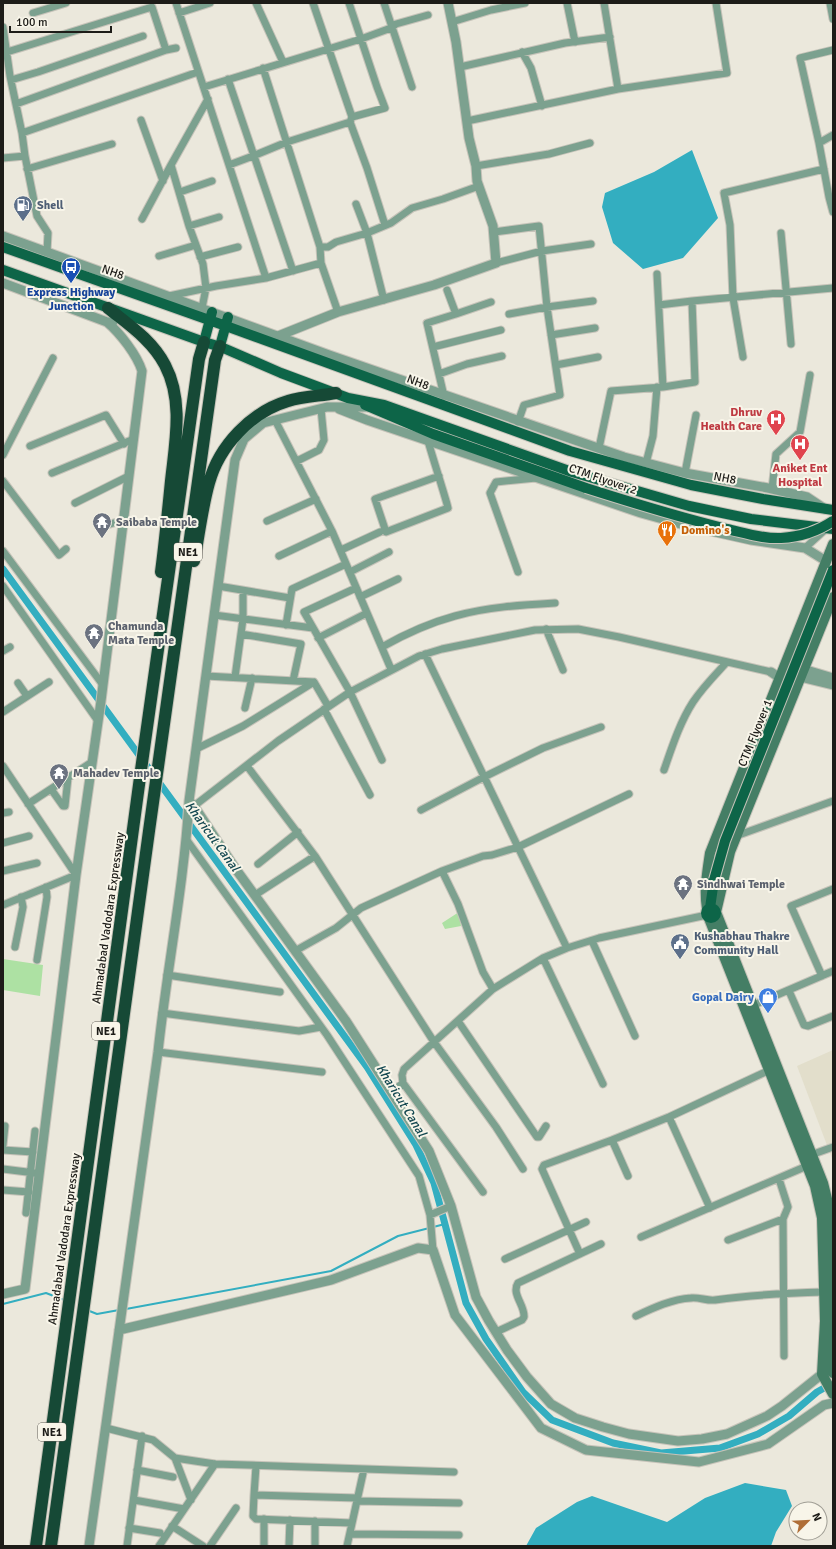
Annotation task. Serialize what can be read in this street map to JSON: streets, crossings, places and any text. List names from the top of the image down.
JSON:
{
  "streets": {
    "highway": ["NE1", "Ahmadabad Vadodara Expressway"],
    "main road": ["NH8", "CTM Flyover 2", "CTM Flyover 1"]
  },
  "water": ["Kharicut Canal"],
  "places": {
    "fuel station": ["Shell"],
    "bus stop": ["Express Highway Junction"],
    "hospital": ["Dhruv Health Care", "Aniket Ent Hospital"],
    "temple": [
      "Saibaba Temple",
      "Chamunda Mata Temple",
      "Mahadev Temple",
      "Sindhwai Temple"
    ],
    "restaurant": ["Domino's"],
    "public building": ["Kushabhau Thakre Community Hall"],
    "shop": ["Gopal Dairy"]
  },
  "scale_bar": "100 m",
  "north": "top right"
}
